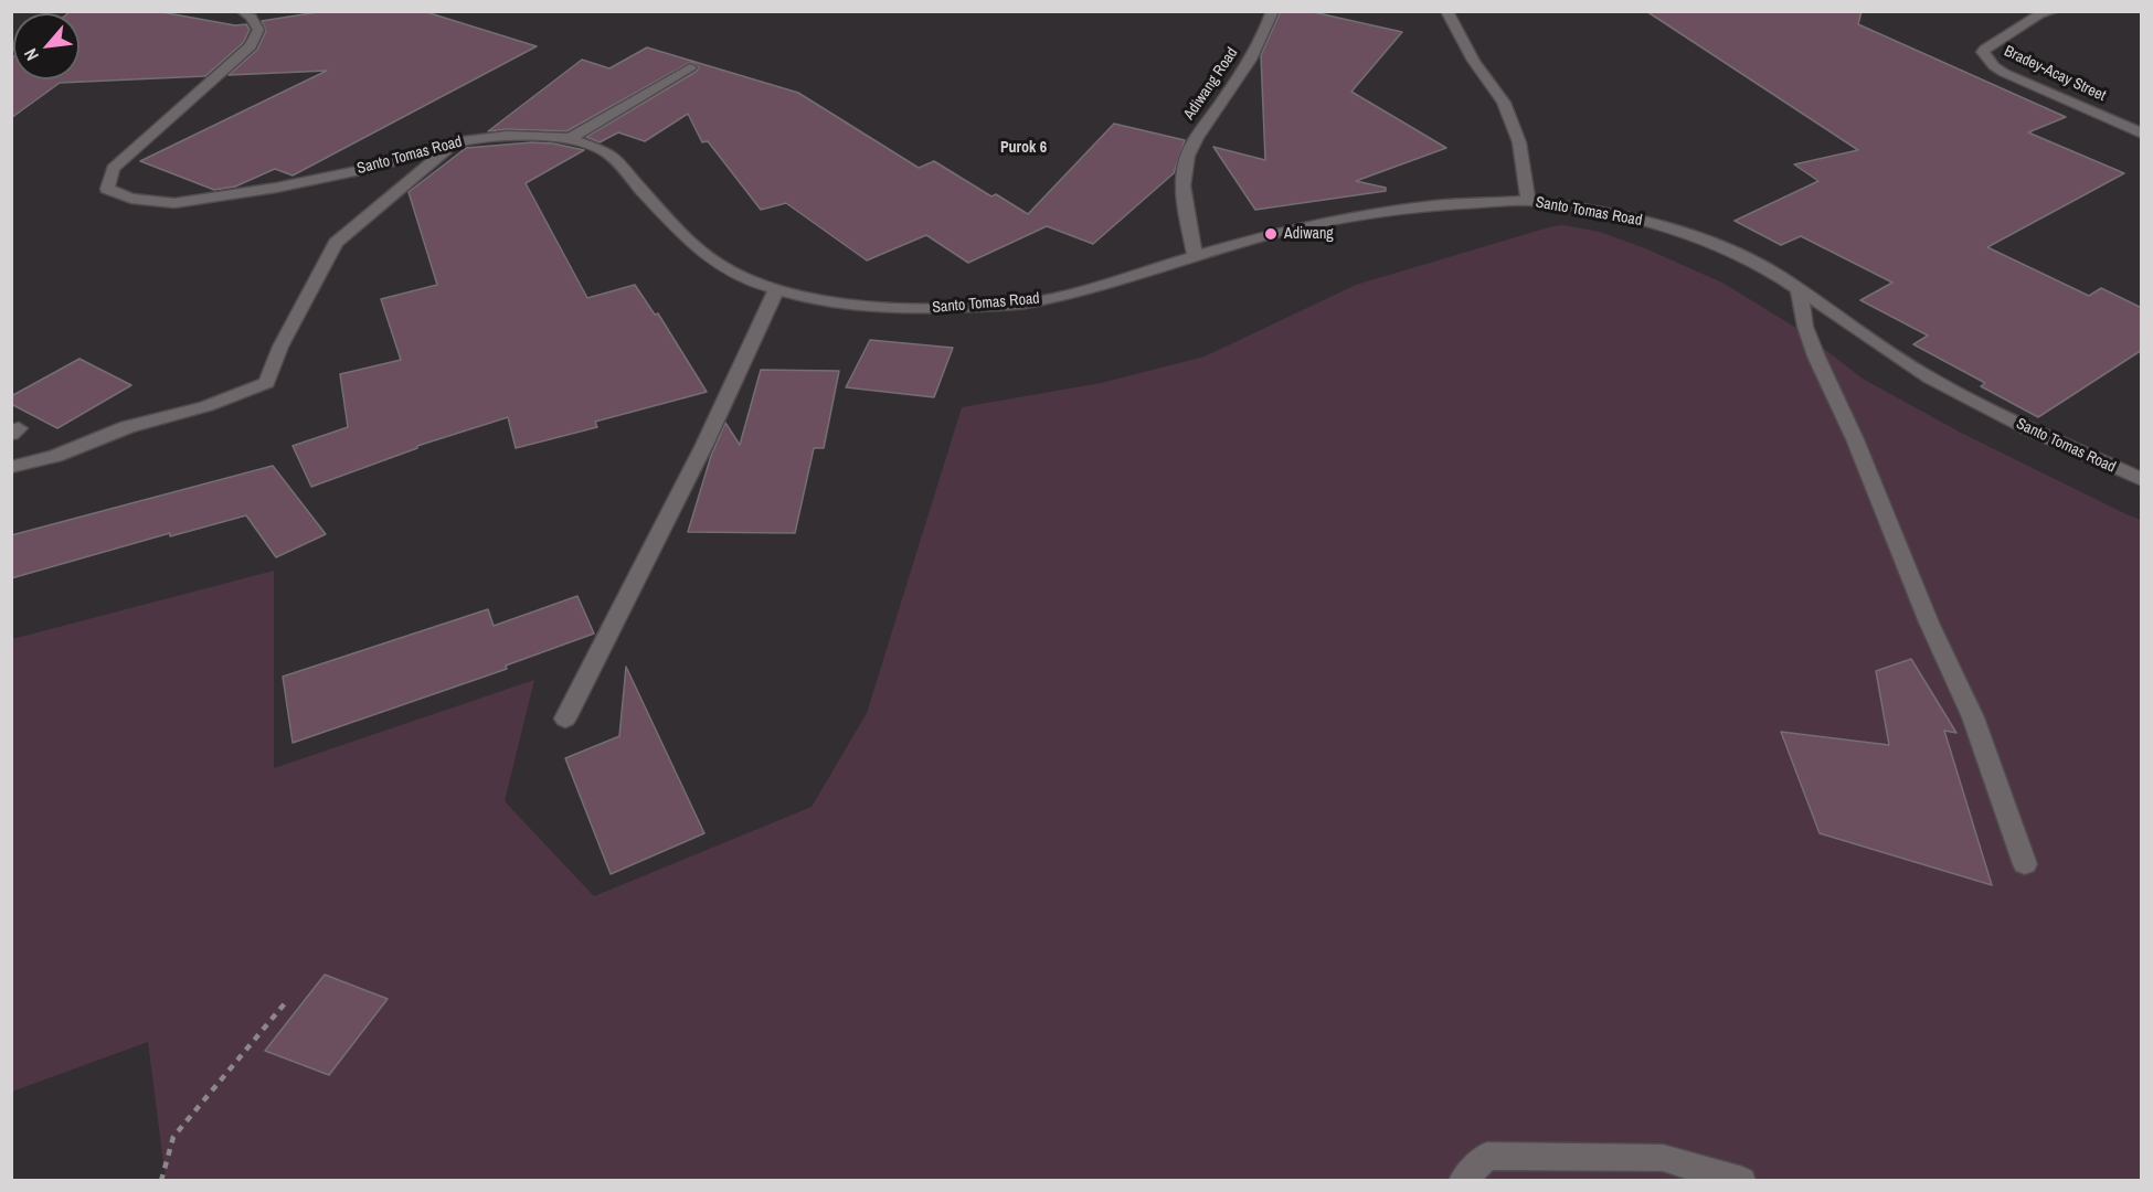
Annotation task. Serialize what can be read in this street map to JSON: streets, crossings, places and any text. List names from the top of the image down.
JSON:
{
  "streets": {
    "street": ["Bradey-Acay Street", "Adiwang Road", "Santo Tomas Road"]
  },
  "crossings": [
    ["Adiwang Road", "Santo Tomas Road"]
  ],
  "districts": ["Purok 6"],
  "places": ["Adiwang"],
  "north": "bottom left"
}
